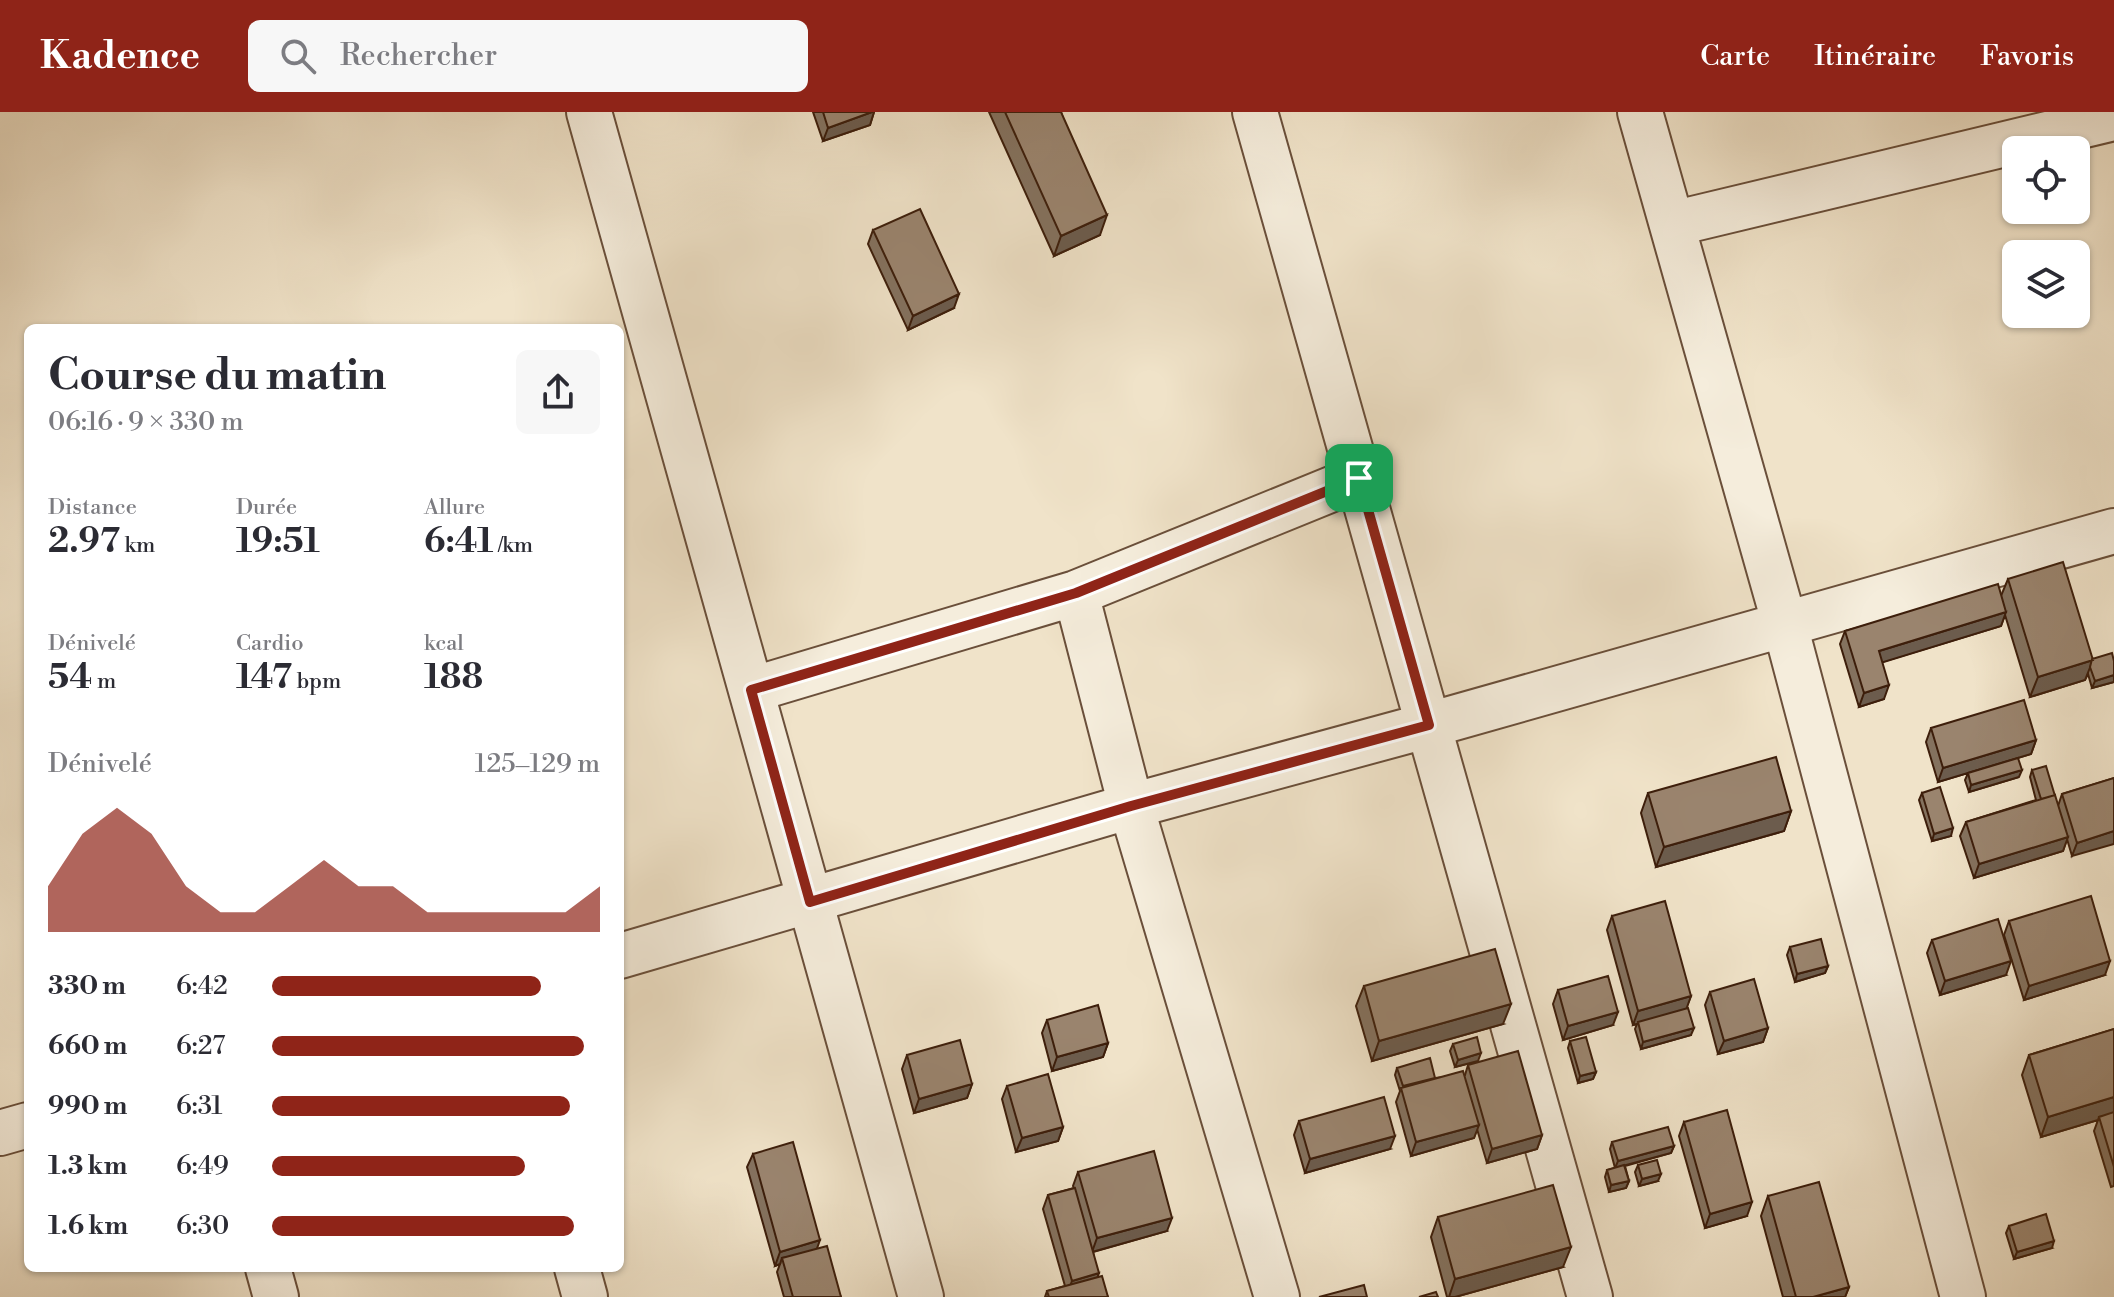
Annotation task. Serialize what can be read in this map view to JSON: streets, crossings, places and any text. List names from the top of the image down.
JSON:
{
  "page": {
    "header": "Kadence",
    "search": "Rechercher",
    "nav": ["Carte", "Itinéraire", "Favoris"],
    "heading": ["Course du matin", "06:16 · 9 × 330 m"],
    "stats": [
      ["Distance", "2.97 km"],
      ["Durée", "19:51"],
      ["Allure", "6:41 /km"],
      ["Dénivelé", "54 m"],
      ["Cardio", "147 bpm"],
      ["kcal", "188"]
    ],
    "chart": ["Dénivelé", "125–129 m"],
    "list": [
      {
        "name": "330 m",
        "note": "6:42"
      },
      {
        "name": "660 m",
        "note": "6:27"
      },
      {
        "name": "990 m",
        "note": "6:31"
      },
      {
        "name": "1.3 km",
        "note": "6:49"
      },
      {
        "name": "1.6 km",
        "note": "6:30"
      }
    ]
  }
}
